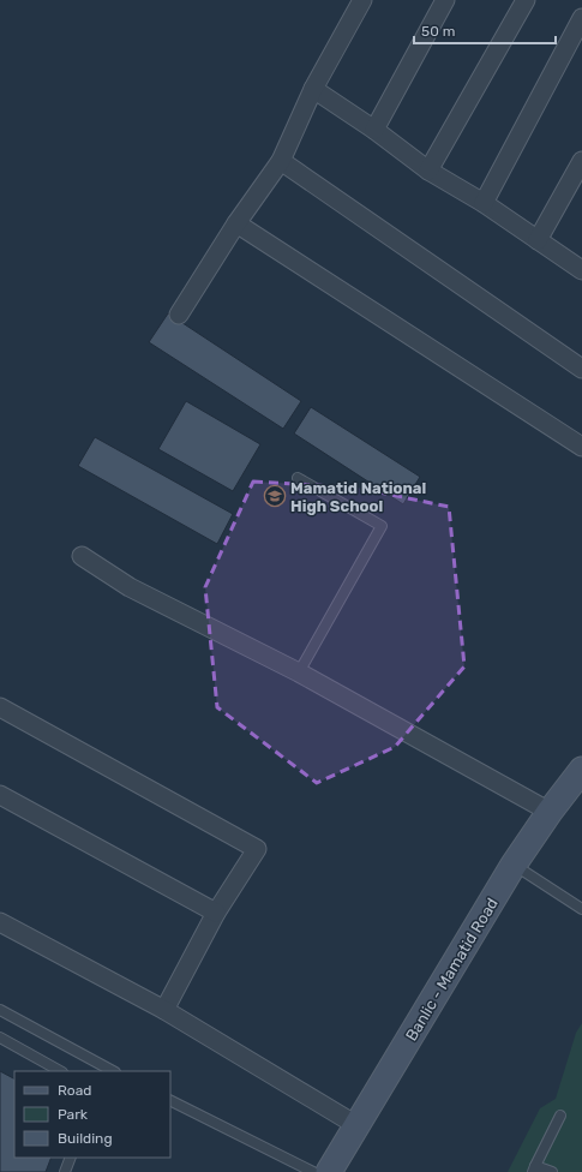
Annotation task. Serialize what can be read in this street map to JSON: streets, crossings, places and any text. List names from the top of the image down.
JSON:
{
  "streets": {
    "main road": ["Banlic - Mamatid Road"]
  },
  "places": {
    "school or university": ["Mamatid National High School"]
  },
  "legend": ["Road", "Park", "Building"],
  "scale_bar": "50 m"
}
